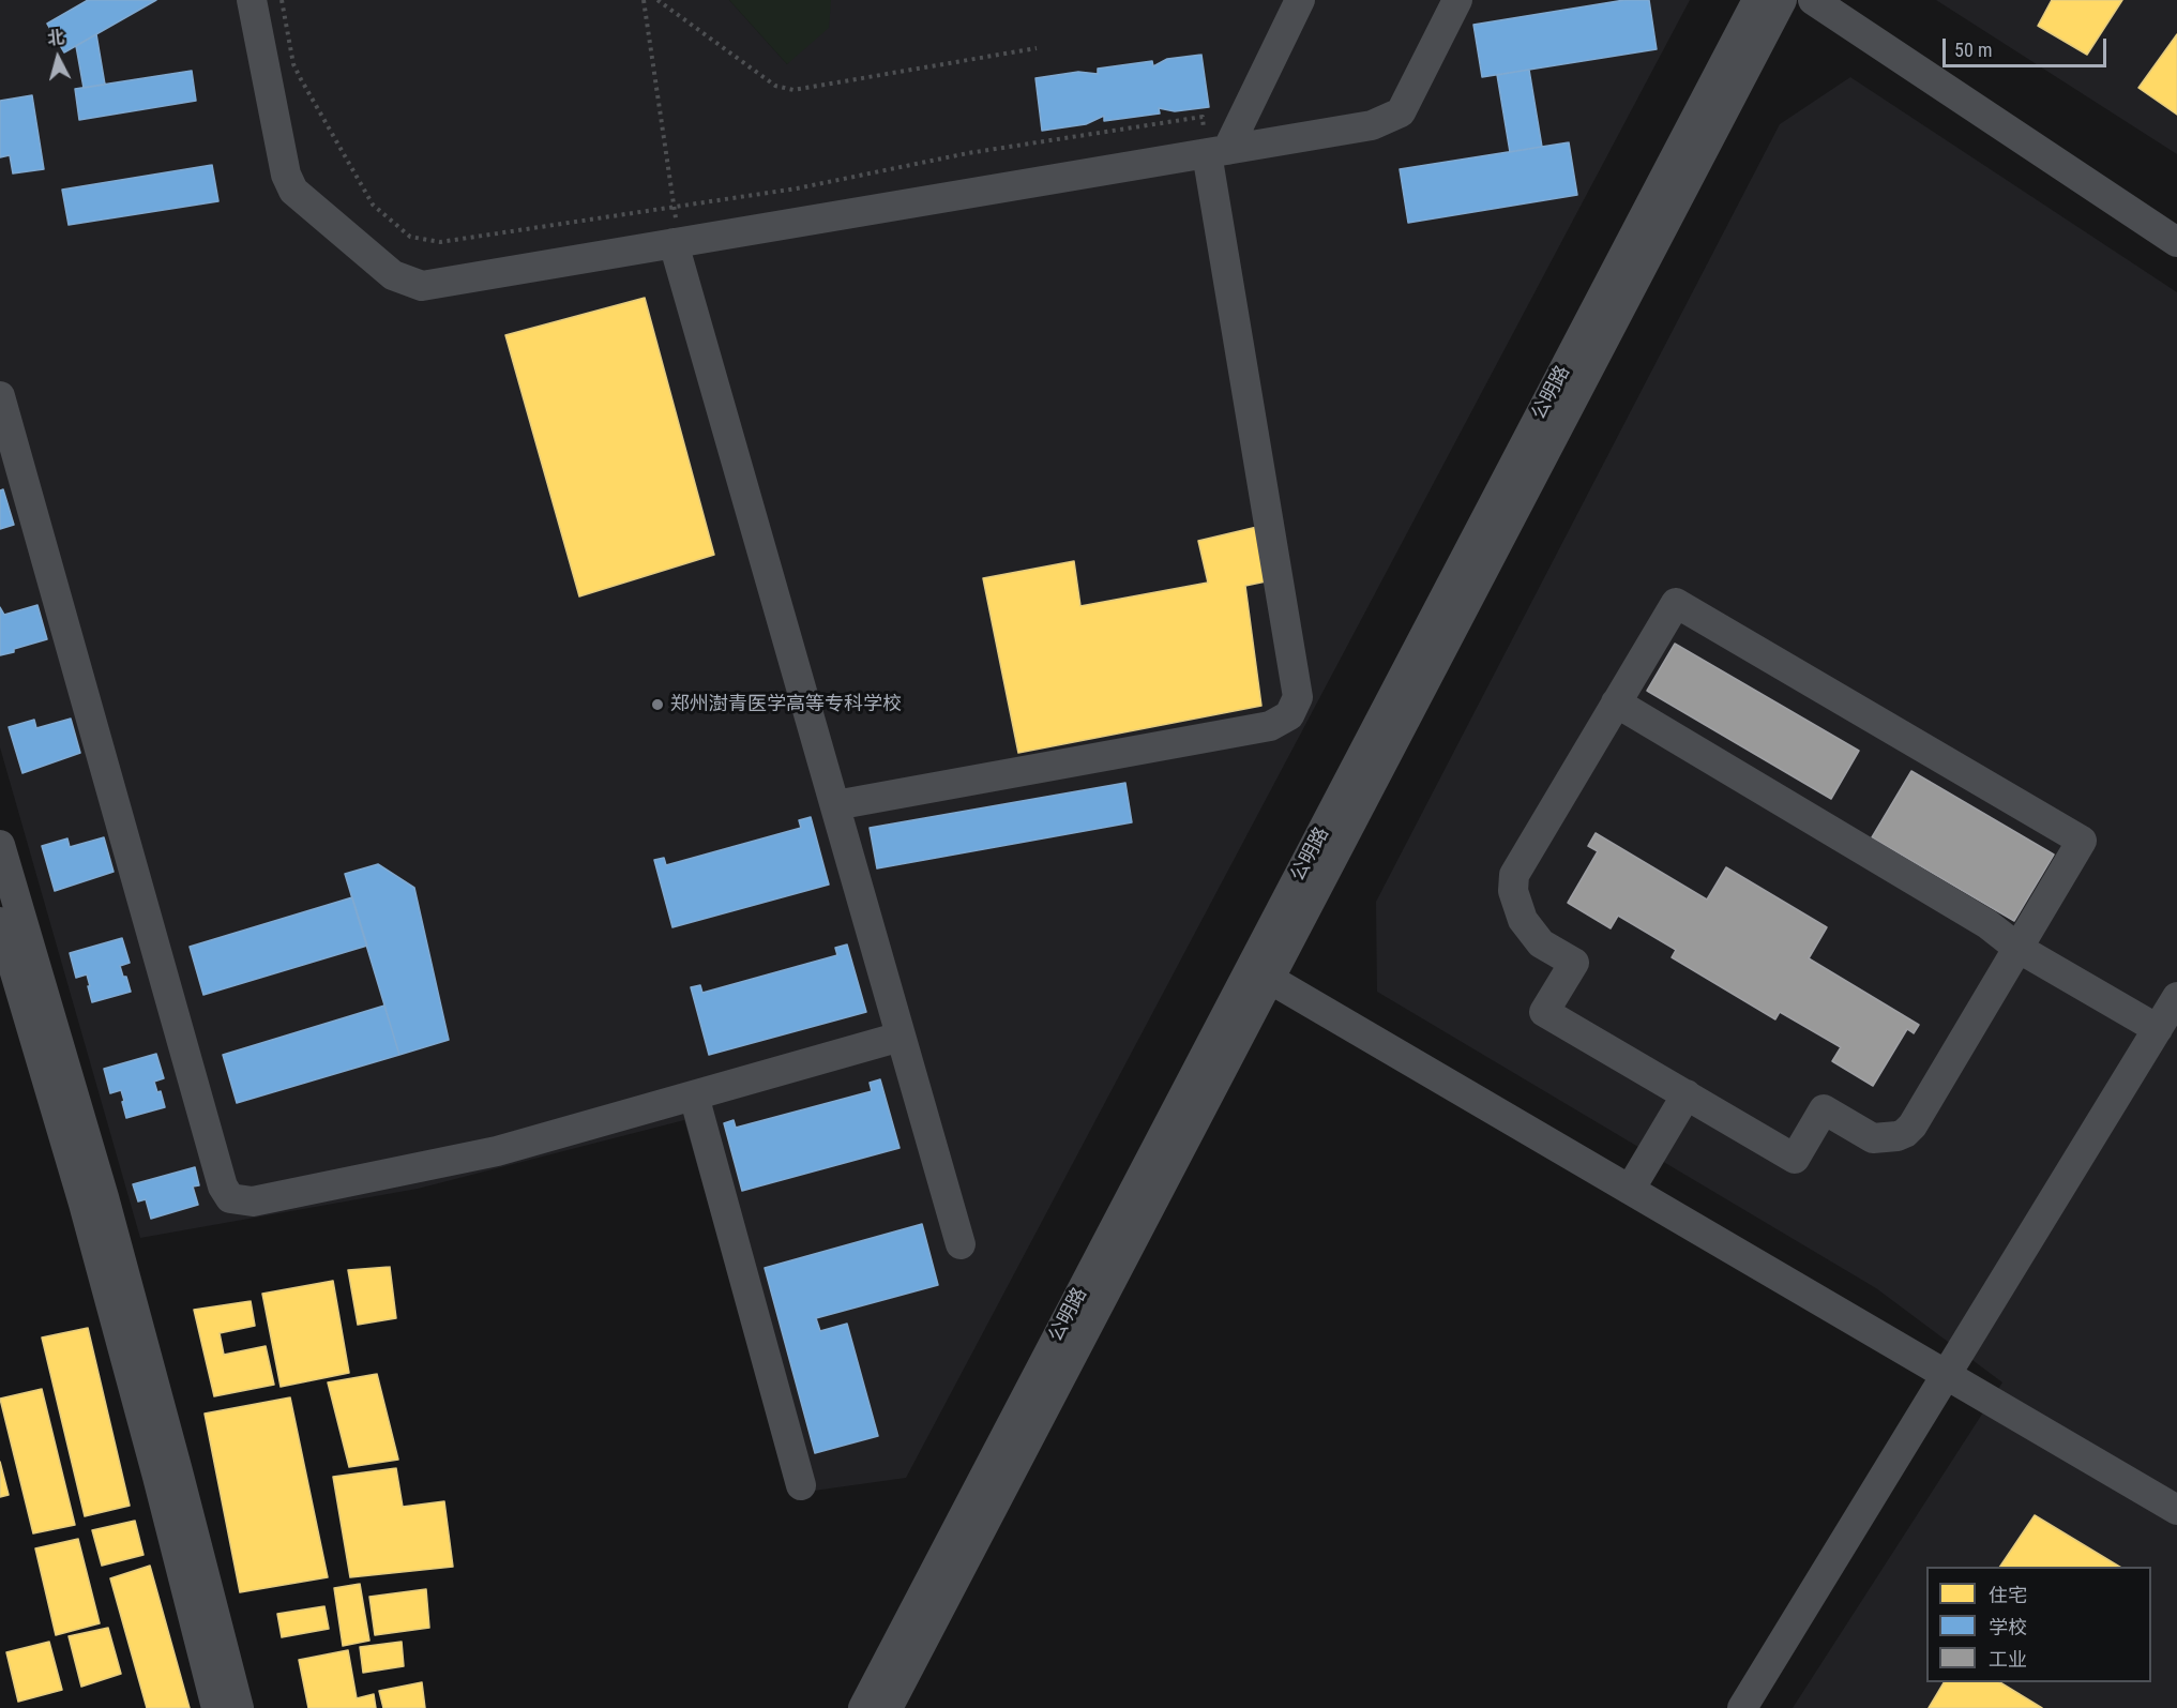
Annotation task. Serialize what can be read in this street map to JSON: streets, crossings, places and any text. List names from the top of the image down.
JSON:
{
  "streets": {
    "street": ["公明路"]
  },
  "places": ["郑州澍青医学高等专科学校"],
  "legend": ["住宅", "学校", "工业"],
  "scale_bar": "50 m",
  "north": "top"
}
